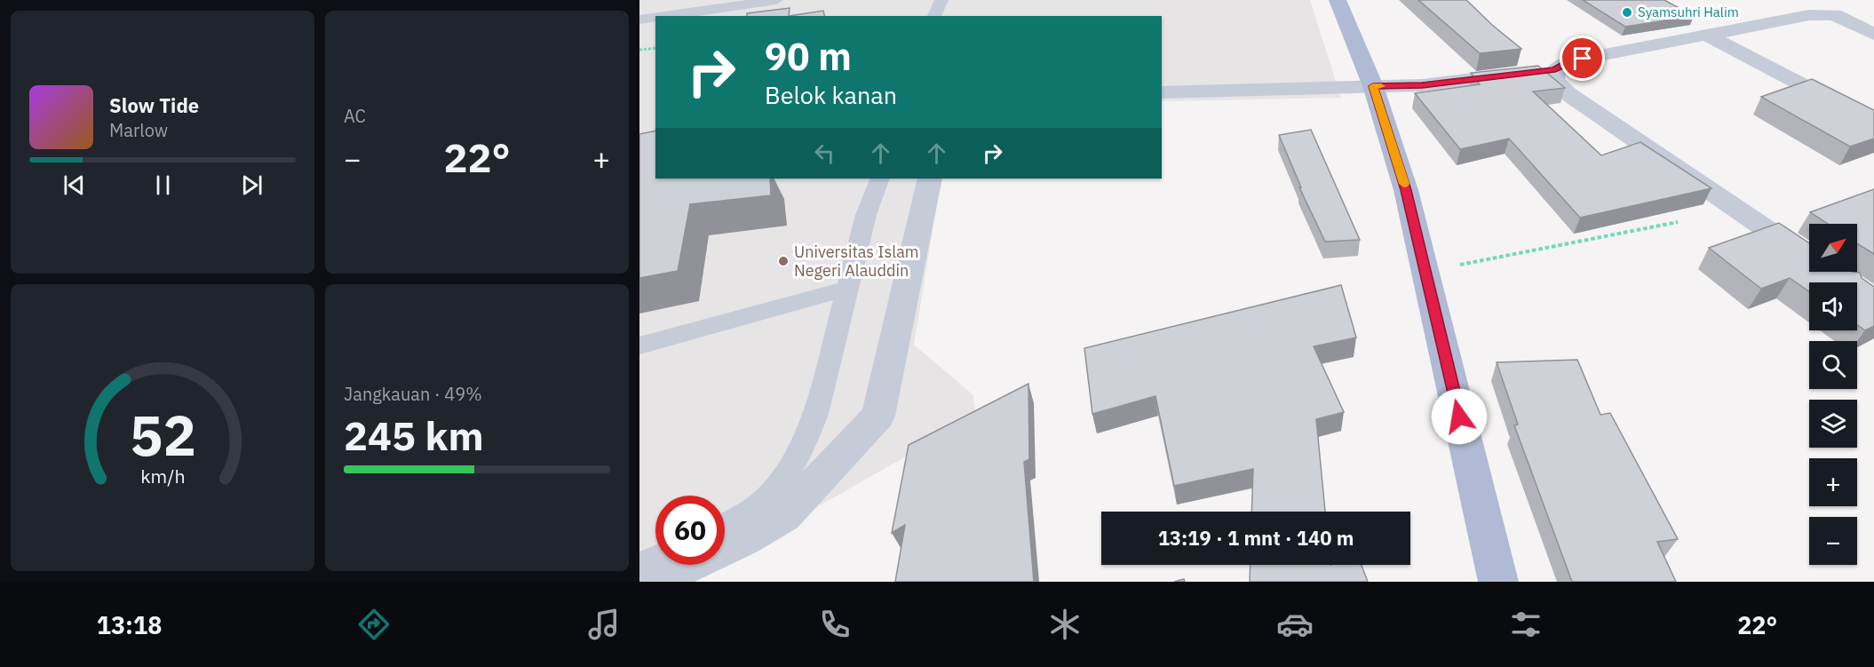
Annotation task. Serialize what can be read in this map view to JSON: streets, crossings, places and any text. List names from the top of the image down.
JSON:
{
  "places": ["Syamsuhri Halim", "Universitas Islam Negeri Alauddin"],
  "north": "top right",
  "page": {
    "tile": [
      "AC",
      ["Jangkauan · 49%", "245 km"]
    ],
    "turn": ["90 m", "Belok kanan"],
    "song": ["Slow Tide", "Marlow"],
    "heat": ["−", "22°", "+"],
    "map_buttons": ["+", "−"],
    "limit": "60",
    "trip": "13:19 · 1 mnt · 140 m",
    "tabs": ["13:18", "22°"],
    "gauge": ["52", "km/h"]
  }
}
